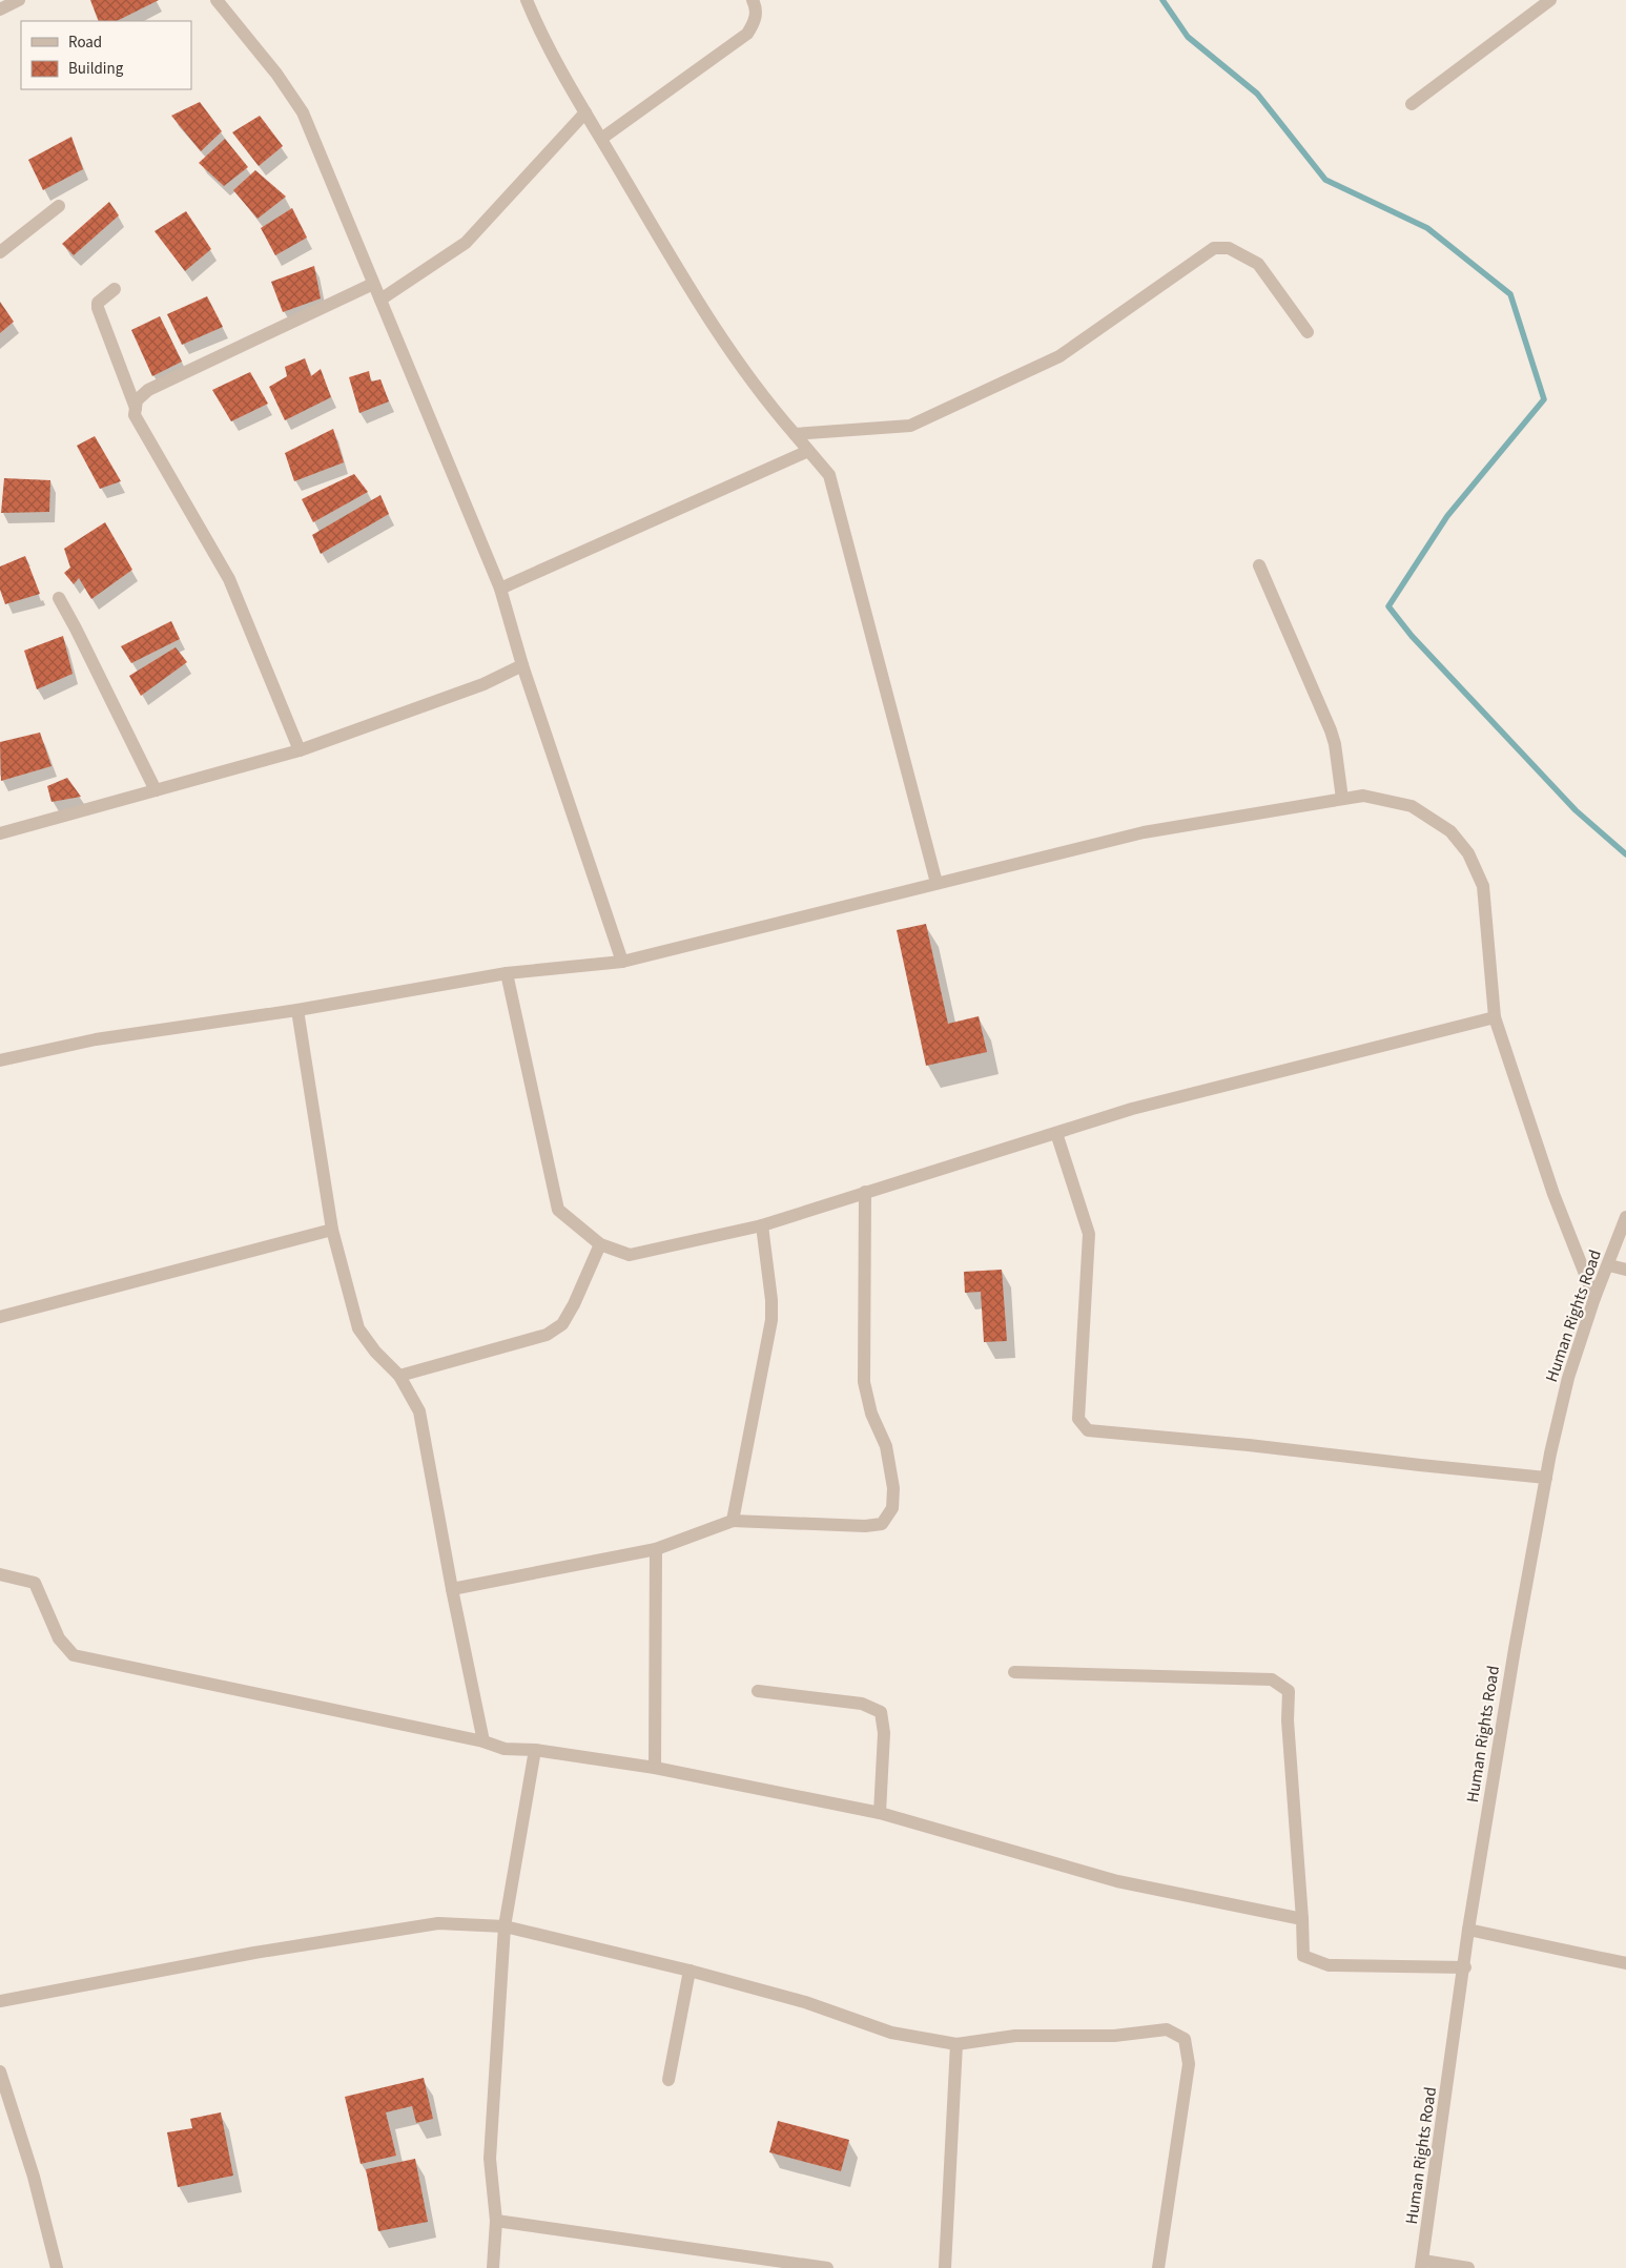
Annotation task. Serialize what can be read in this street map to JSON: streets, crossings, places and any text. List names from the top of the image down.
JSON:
{
  "streets": {
    "street": ["Human Rights Road"]
  },
  "legend": ["Road", "Building"]
}
